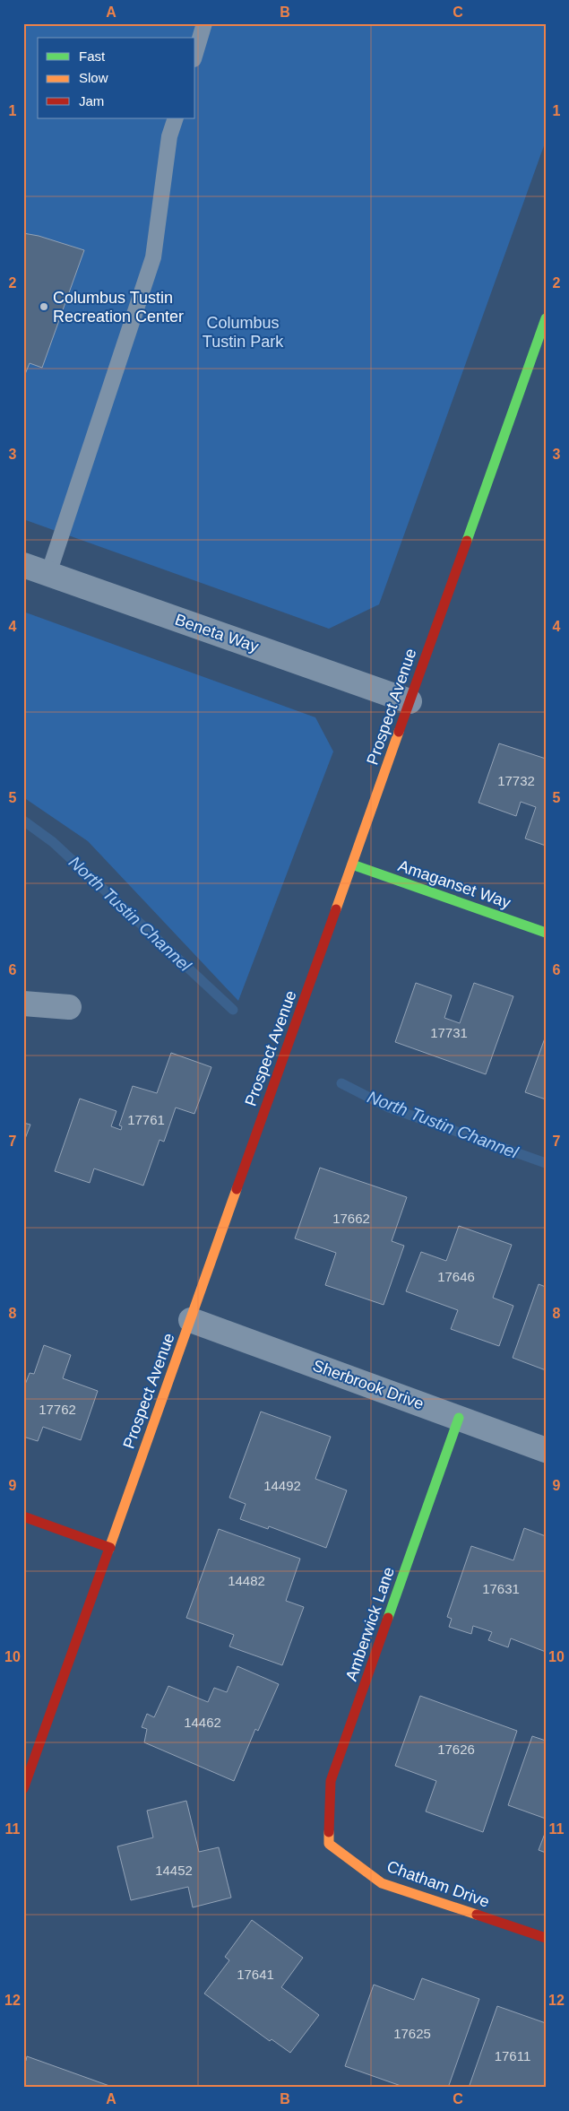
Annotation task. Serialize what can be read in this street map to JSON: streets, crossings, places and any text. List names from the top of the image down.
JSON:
{
  "streets": {
    "main road": [
      "Prospect Avenue",
      "Amaganset Way",
      "Amberwick Lane",
      "Chatham Drive"
    ],
    "street": ["Beneta Way", "Sherbrook Drive"]
  },
  "crossings": [
    ["Beneta Way", "Prospect Avenue"],
    ["Prospect Avenue", "Amaganset Way"],
    ["Prospect Avenue", "Sherbrook Drive"],
    ["Sherbrook Drive", "Amberwick Lane"],
    ["Amberwick Lane", "Chatham Drive"]
  ],
  "water": ["North Tustin Channel"],
  "parks": ["Columbus Tustin Park"],
  "places": ["Columbus Tustin Recreation Center"],
  "house_numbers": [
    "17732",
    "17731",
    "17761",
    "17662",
    "17646",
    "17762",
    "14492",
    "14482",
    "17631",
    "14462",
    "17626",
    "14452",
    "17641",
    "17625",
    "17611"
  ],
  "legend": ["Fast", "Slow", "Jam"],
  "grid": {
    "columns": ["A", "B", "C"],
    "rows": [
      "1",
      "2",
      "3",
      "4",
      "5",
      "6",
      "7",
      "8",
      "9",
      "10",
      "11",
      "12"
    ]
  }
}
